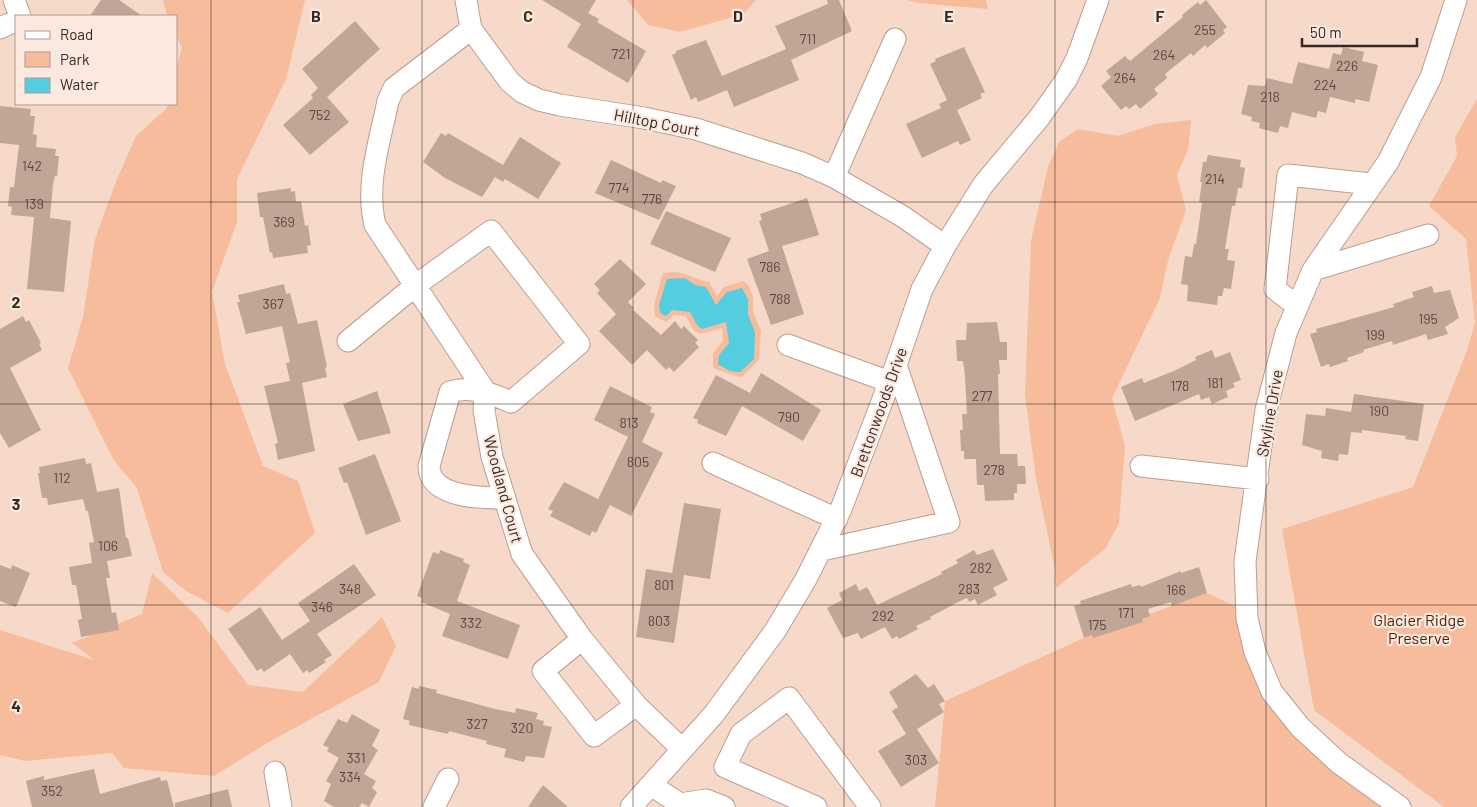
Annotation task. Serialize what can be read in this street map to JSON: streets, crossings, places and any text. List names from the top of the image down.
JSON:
{
  "streets": {
    "street": [
      "Hilltop Court",
      "Brettonwoods Drive",
      "Skyline Drive",
      "Woodland Court"
    ]
  },
  "crossings": [
    ["Hilltop Court", "Brettonwoods Drive"],
    ["Brettonwoods Drive", "Woodland Court"]
  ],
  "parks": ["Glacier Ridge Preserve"],
  "house_numbers": [
    "255",
    "711",
    "721",
    "264",
    "226",
    "264",
    "224",
    "218",
    "752",
    "142",
    "214",
    "774",
    "776",
    "139",
    "369",
    "786",
    "788",
    "367",
    "195",
    "199",
    "181",
    "178",
    "277",
    "190",
    "790",
    "813",
    "805",
    "278",
    "112",
    "106",
    "282",
    "801",
    "348",
    "283",
    "166",
    "346",
    "171",
    "292",
    "803",
    "332",
    "175",
    "327",
    "320",
    "331",
    "303",
    "334",
    "352"
  ],
  "legend": ["Road", "Park", "Water"],
  "scale_bar": "50 m",
  "grid": {
    "columns": [
      "B",
      "C",
      "D",
      "E",
      "F"
    ],
    "rows": ["2", "3", "4"]
  }
}
